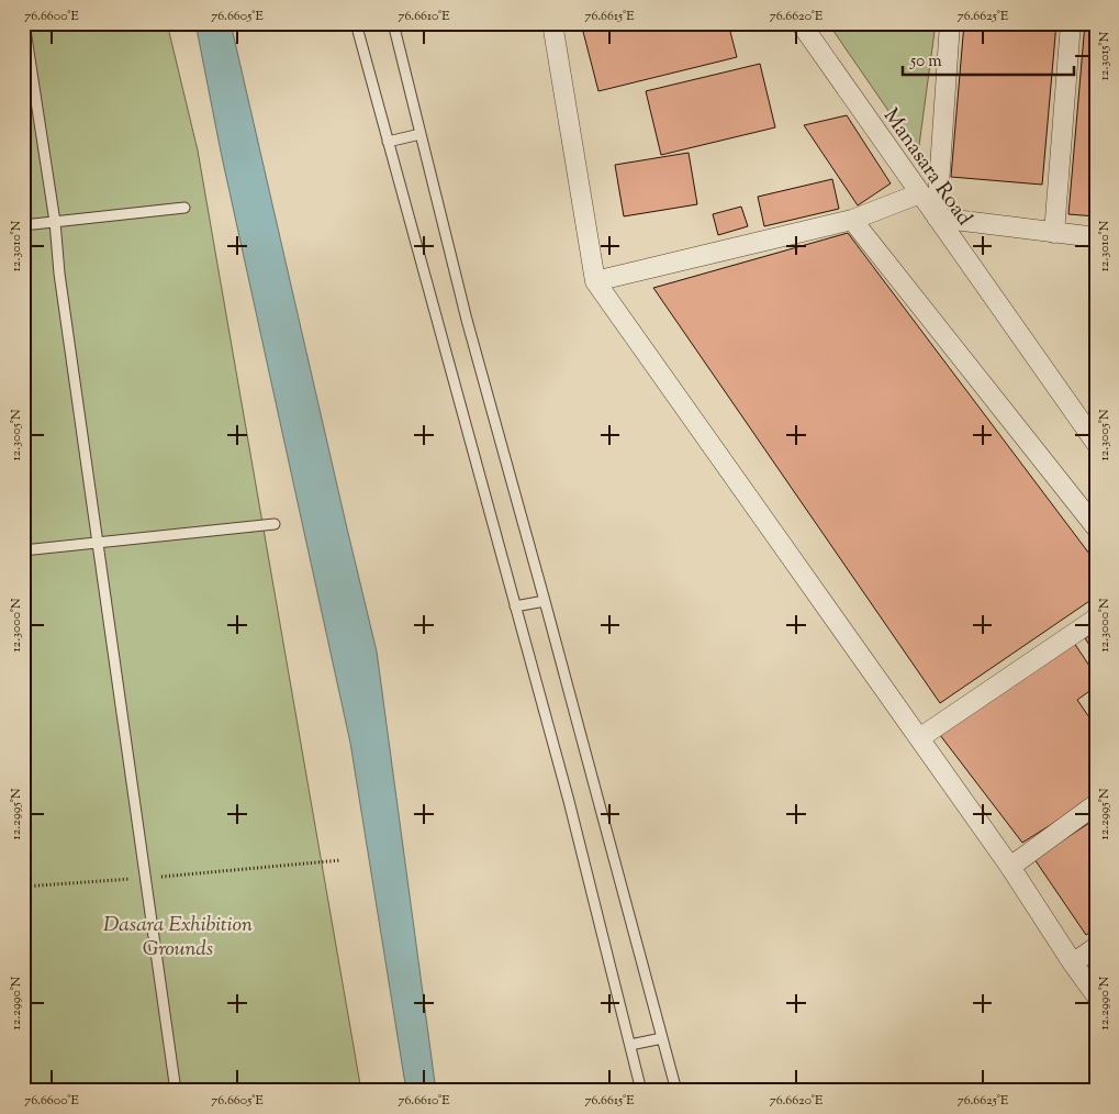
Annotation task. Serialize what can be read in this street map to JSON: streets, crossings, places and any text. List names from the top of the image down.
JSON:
{
  "streets": {
    "street": ["Manasara Road"]
  },
  "parks": ["Dasara Exhibition Grounds"],
  "scale_bar": "50 m",
  "coordinates": [
    "76.6600°E",
    "76.6605°E",
    "76.6610°E",
    "76.6615°E",
    "76.6620°E",
    "76.6625°E",
    "12.3015°N",
    "12.3010°N",
    "12.3005°N",
    "12.3000°N",
    "12.2995°N",
    "12.2990°N"
  ]
}
